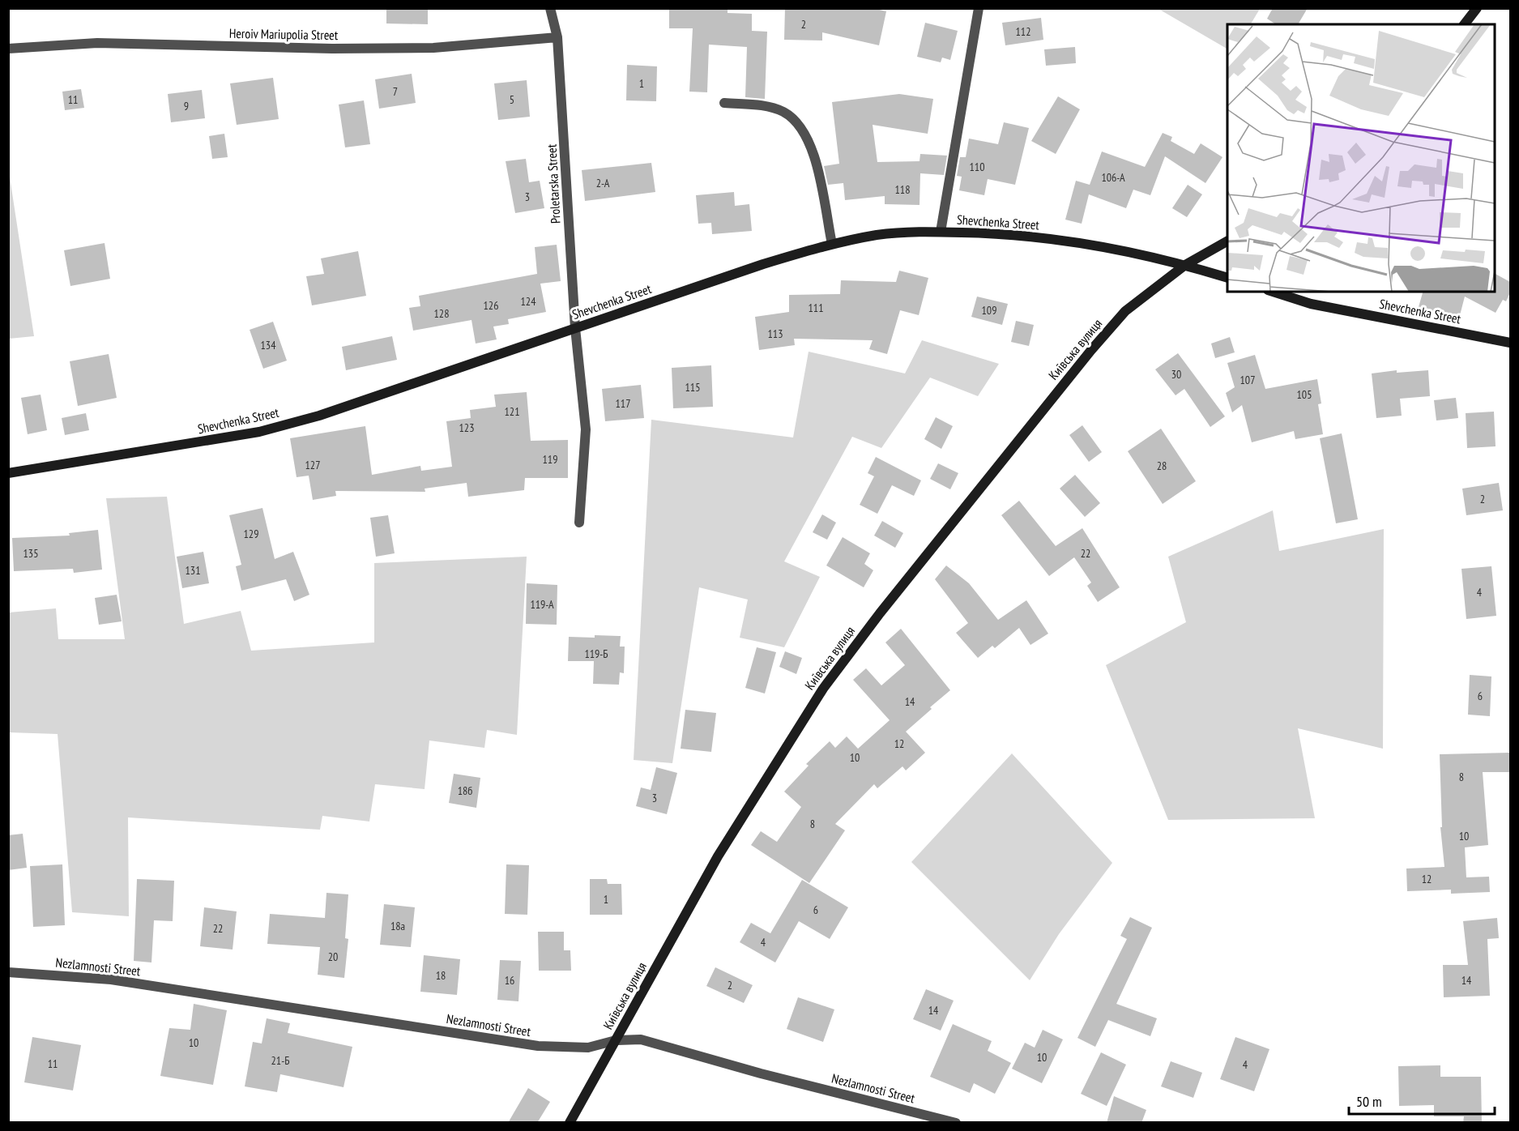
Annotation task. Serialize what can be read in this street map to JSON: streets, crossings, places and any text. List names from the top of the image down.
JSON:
{
  "streets": {
    "main road": ["Shevchenka Street", "Київська вулиця"],
    "street": ["Heroiv Mariupolia Street", "Proletarska Street", "Nezlamnosti Street"]
  },
  "crossings": [
    ["Heroiv Mariupolia Street", "Proletarska Street"],
    ["Proletarska Street", "Shevchenka Street"],
    ["Shevchenka Street", "Київська вулиця"],
    ["Київська вулиця", "Nezlamnosti Street"]
  ],
  "house_numbers": [
    "2",
    "112",
    "1",
    "7",
    "11",
    "5",
    "9",
    "110",
    "106-А",
    "2-А",
    "118",
    "3",
    "124",
    "126",
    "111",
    "109",
    "128",
    "113",
    "134",
    "30",
    "107",
    "115",
    "105",
    "117",
    "121",
    "123",
    "119",
    "127",
    "28",
    "2",
    "129",
    "135",
    "22",
    "131",
    "4",
    "119-А",
    "119-Б",
    "6",
    "14",
    "12",
    "10",
    "8",
    "18б",
    "3",
    "8",
    "10",
    "12",
    "1",
    "6",
    "18а",
    "22",
    "4",
    "20",
    "18",
    "16",
    "14",
    "2",
    "14",
    "10",
    "10",
    "21-Б",
    "11",
    "4"
  ],
  "scale_bar": "50 m"
}
